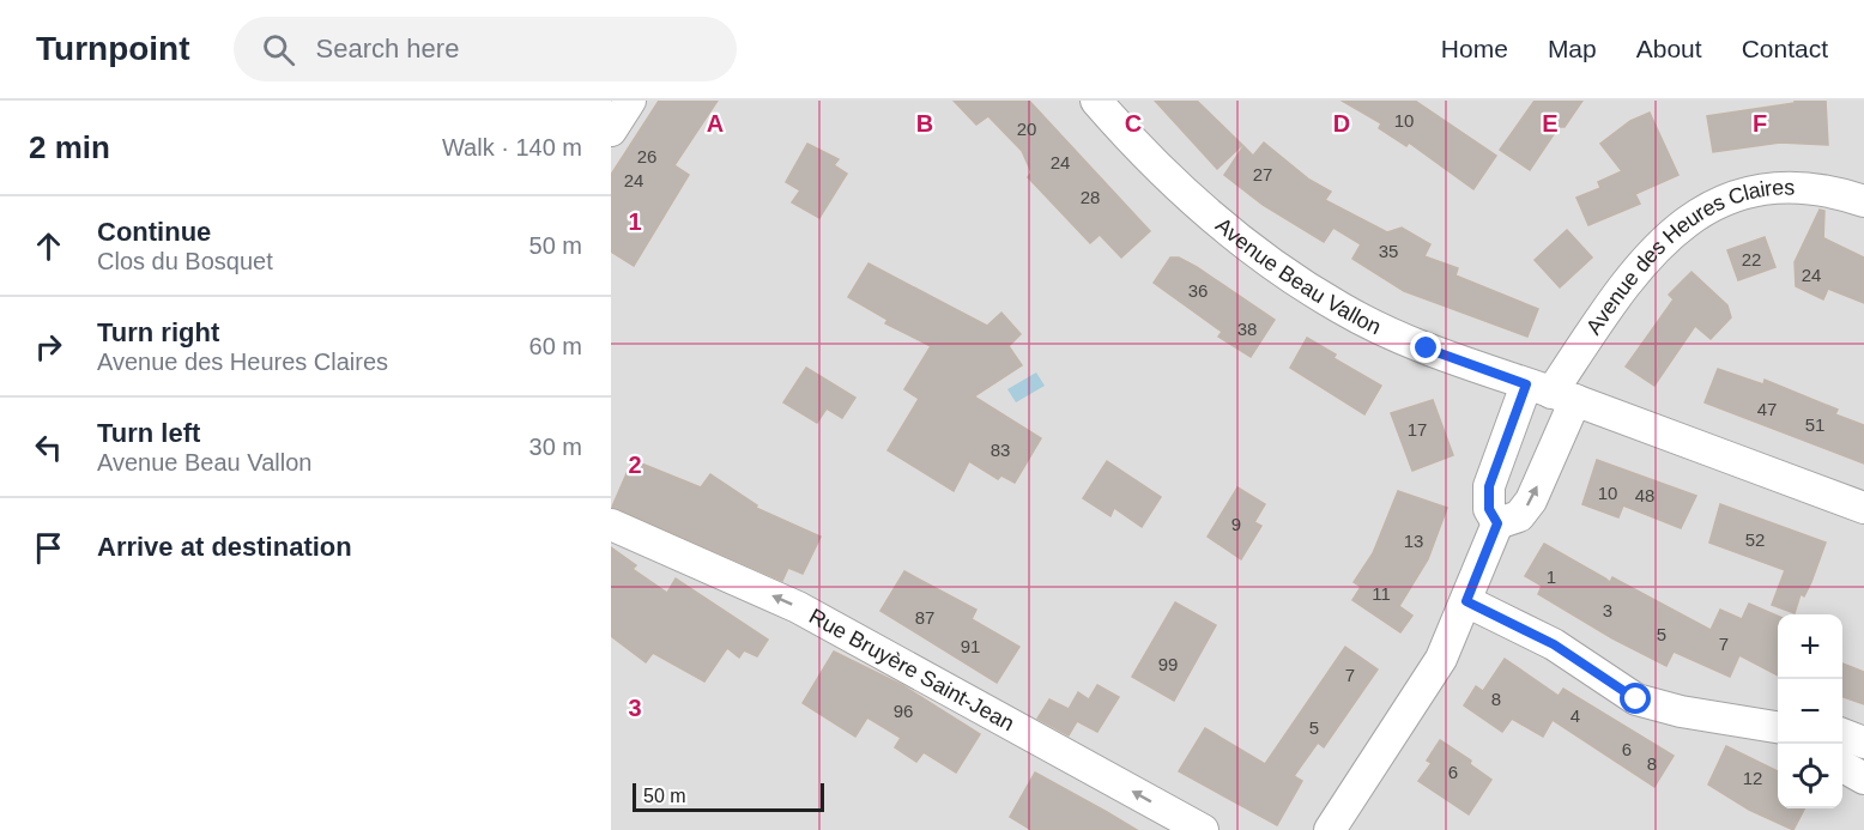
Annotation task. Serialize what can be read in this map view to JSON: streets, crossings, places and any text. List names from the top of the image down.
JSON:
{
  "streets": {
    "street": ["Avenue des Heures Claires", "Avenue Beau Vallon", "Rue Bruyère Saint-Jean"]
  },
  "crossings": [
    ["Avenue des Heures Claires", "Avenue Beau Vallon"]
  ],
  "one_way": ["Rue Bruyère Saint-Jean"],
  "house_numbers": [
    "10",
    "20",
    "26",
    "24",
    "27",
    "24",
    "28",
    "35",
    "22",
    "24",
    "36",
    "38",
    "47",
    "51",
    "17",
    "83",
    "10",
    "48",
    "9",
    "52",
    "13",
    "1",
    "11",
    "3",
    "87",
    "5",
    "7",
    "91",
    "99",
    "7",
    "8",
    "96",
    "4",
    "5",
    "6",
    "8",
    "6",
    "12"
  ],
  "scale_bar": "50 m",
  "page": {
    "header": "Turnpoint",
    "search": "Search here",
    "nav": [
      "Home",
      "Map",
      "About",
      "Contact"
    ],
    "heading": ["2 min", "Walk · 140 m"],
    "list": [
      ["Continue", "Clos du Bosquet", "50 m"],
      ["Turn right", "Avenue des Heures Claires", "60 m"],
      ["Turn left", "Avenue Beau Vallon", "30 m"],
      "Arrive at destination"
    ],
    "map_buttons": ["+", "−"],
    "scale": "50 m"
  },
  "grid": {
    "columns": [
      "A",
      "B",
      "C",
      "D",
      "E",
      "F"
    ],
    "rows": ["1", "2", "3"]
  }
}
